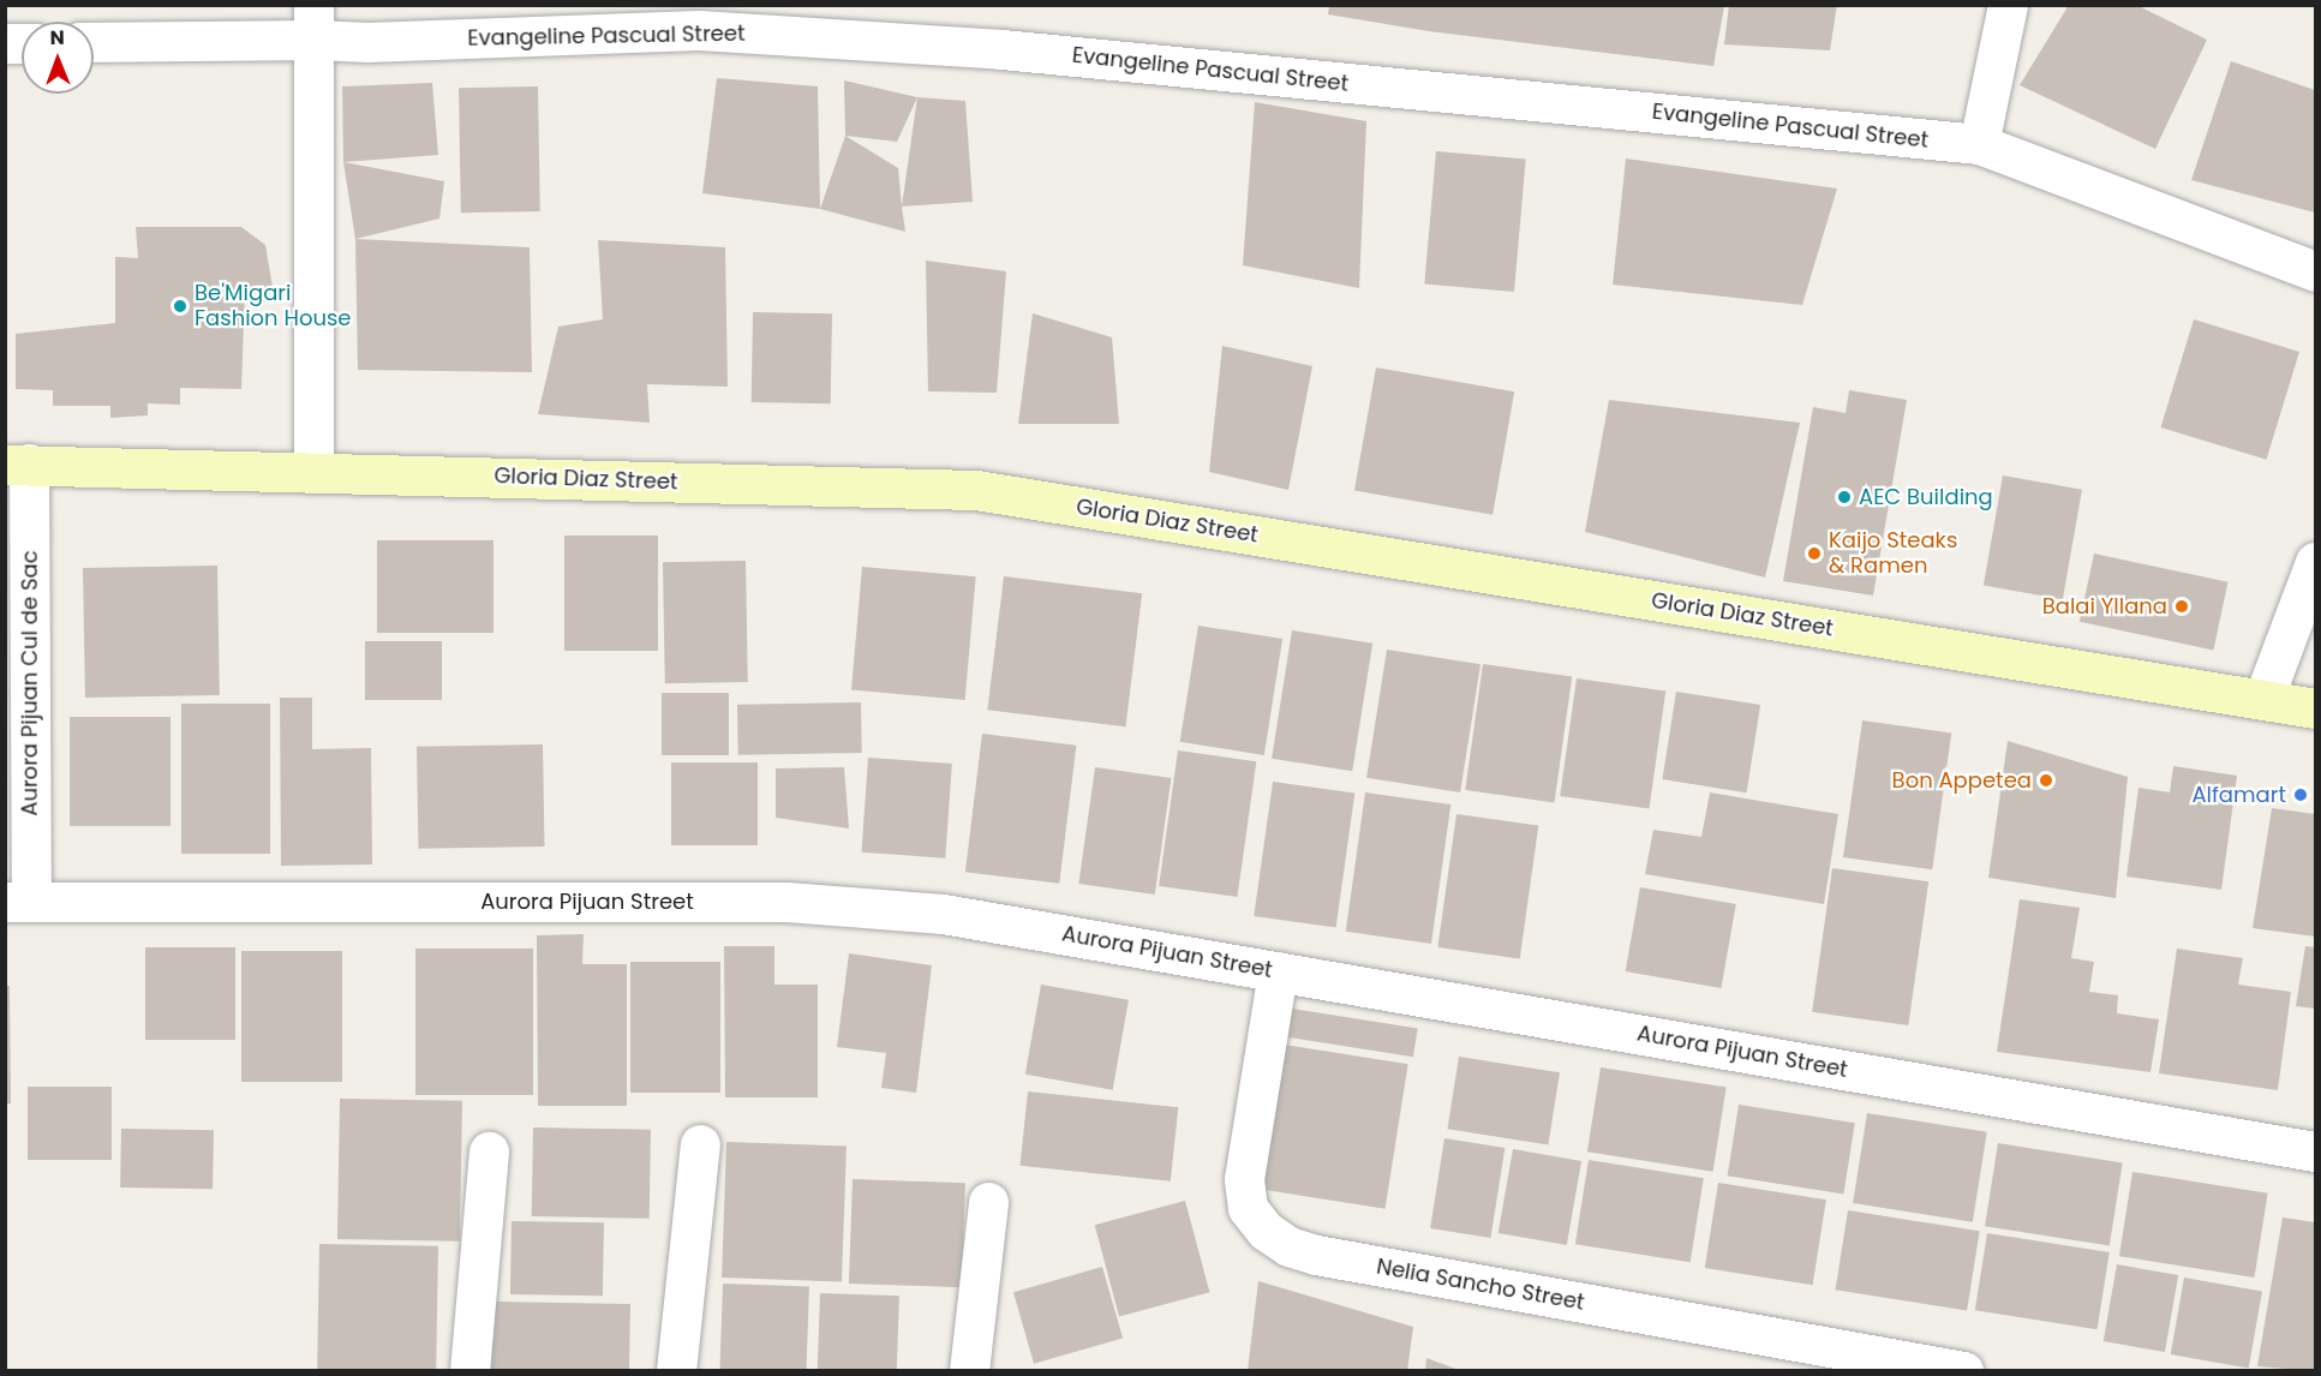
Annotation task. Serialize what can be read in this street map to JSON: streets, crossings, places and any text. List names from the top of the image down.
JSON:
{
  "streets": {
    "street": [
      "Evangeline Pascual Street",
      "Gloria Diaz Street",
      "Aurora Pijuan Cul de Sac",
      "Aurora Pijuan Street",
      "Nelia Sancho Street"
    ]
  },
  "crossings": [
    ["Gloria Diaz Street", "Aurora Pijuan Cul de Sac"],
    ["Aurora Pijuan Cul de Sac", "Aurora Pijuan Street"],
    ["Aurora Pijuan Street", "Nelia Sancho Street"]
  ],
  "places": [
    "Be'Migari Fashion House",
    "AEC Building",
    "Kaijo Steaks & Ramen",
    "Balai Yllana",
    "Bon Appetea",
    "Alfamart"
  ],
  "north": "top"
}
